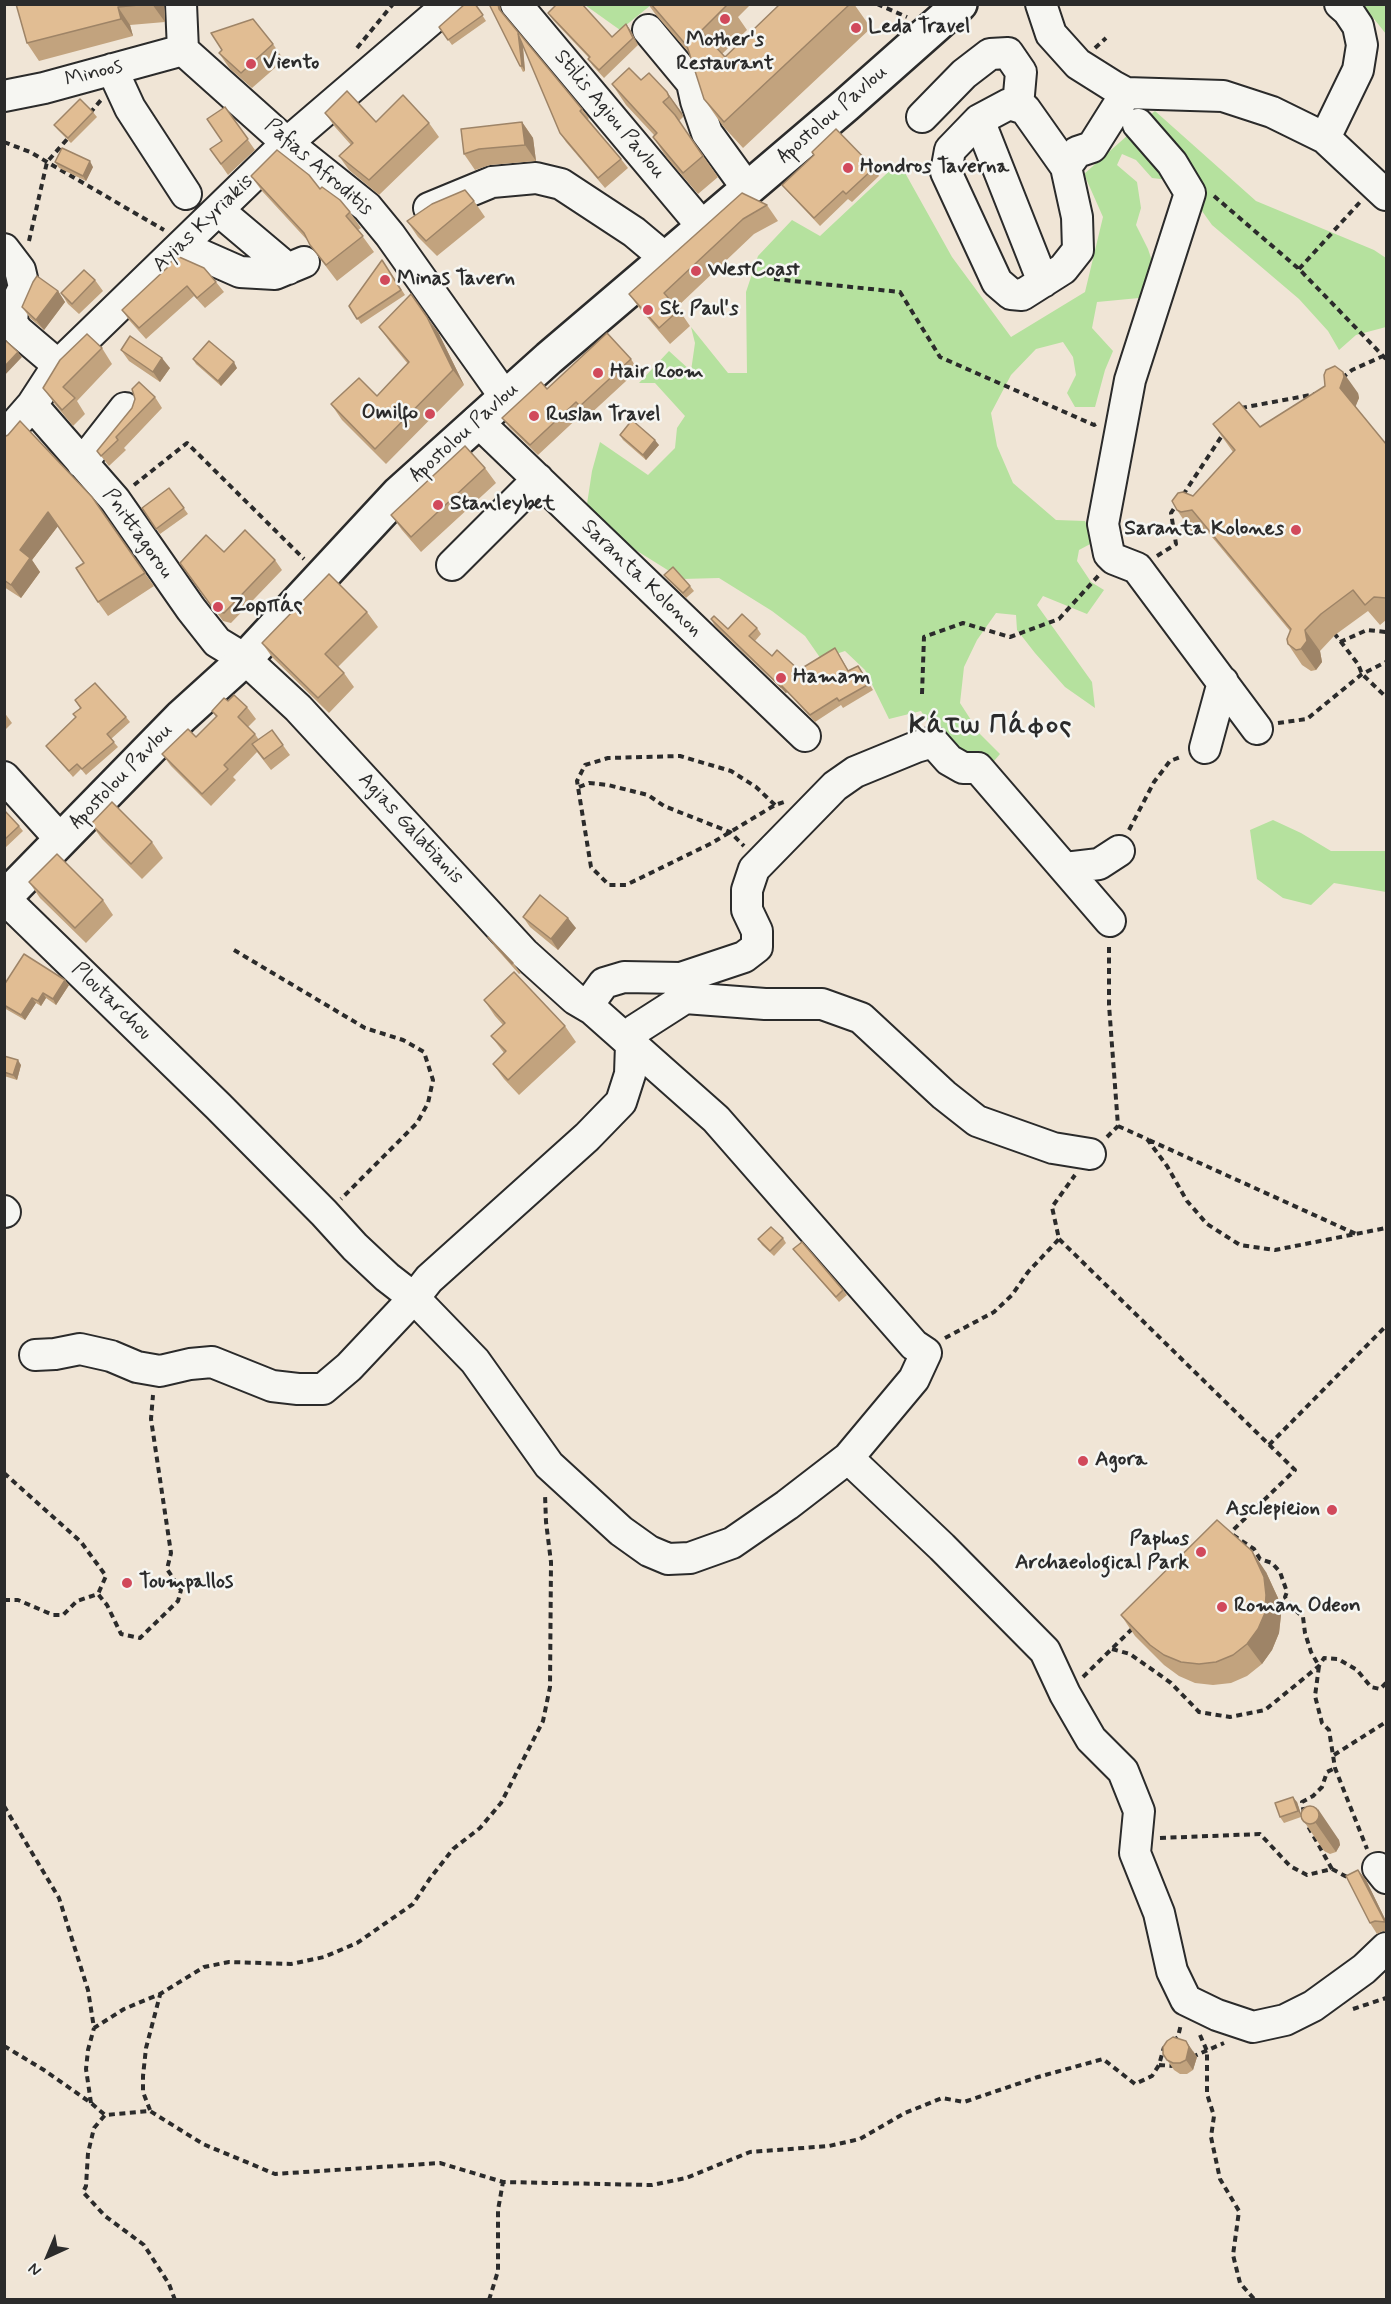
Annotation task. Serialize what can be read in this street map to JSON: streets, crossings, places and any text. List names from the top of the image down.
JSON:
{
  "streets": {
    "main road": ["Apostolou Pavlou"],
    "street": [
      "Minoos",
      "Stilis Agiou Pavlou",
      "Pafias Afroditis",
      "Ayias Kyriakis",
      "Pnittagorou",
      "Saranta Kolonon",
      "Agias Galatianis",
      "Ploutarchou"
    ]
  },
  "crossings": [
    ["Minoos", "Pafias Afroditis"],
    ["Stilis Agiou Pavlou", "Apostolou Pavlou"],
    ["Apostolou Pavlou", "Pafias Afroditis"],
    ["Apostolou Pavlou", "Pnittagorou"],
    ["Apostolou Pavlou", "Saranta Kolonon"],
    ["Apostolou Pavlou", "Agias Galatianis"],
    ["Apostolou Pavlou", "Ploutarchou"],
    ["Pafias Afroditis", "Ayias Kyriakis"],
    ["Ayias Kyriakis", "Pnittagorou"],
    ["Pnittagorou", "Agias Galatianis"],
    ["Agias Galatianis", "Ploutarchou"]
  ],
  "districts": ["Κάτω Πάφος"],
  "places": [
    "Mother's Restaurant",
    "Leda Travel",
    "Viento",
    "Hondros Taverna",
    "WestCoast",
    "Minas Tavern",
    "St. Paul's",
    "Hair Room",
    "Omilfo",
    "Ruslan Travel",
    "Stanleybet",
    "Saranta Kolones",
    "Ζορπάς",
    "Hamam",
    "Agora",
    "Asclepieion",
    "Paphos Archaeological Park",
    "Toumpallos",
    "Roman Odeon"
  ],
  "north": "bottom left"
}
